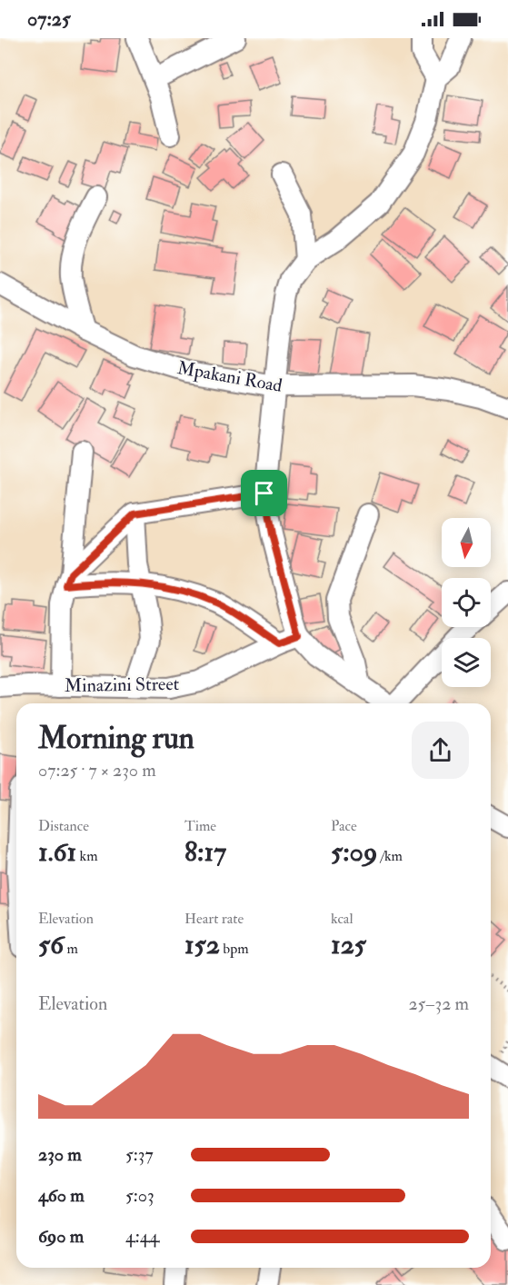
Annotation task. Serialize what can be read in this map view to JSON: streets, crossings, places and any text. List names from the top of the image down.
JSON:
{
  "streets": {
    "street": ["Mpakani Road", "Minazini Street"]
  },
  "north": "bottom",
  "page": {
    "status": "07:25",
    "heading": ["Morning run", "07:25 · 7 × 230 m"],
    "stats": [
      ["Distance", "1.61 km"],
      ["Time", "8:17"],
      ["Pace", "5:09 /km"],
      ["Elevation", "56 m"],
      ["Heart rate", "152 bpm"],
      ["kcal", "125"]
    ],
    "chart": ["Elevation", "25–32 m"],
    "list": [
      {
        "name": "230 m",
        "note": "5:37"
      },
      {
        "name": "460 m",
        "note": "5:03"
      },
      {
        "name": "690 m",
        "note": "4:44"
      }
    ]
  }
}
